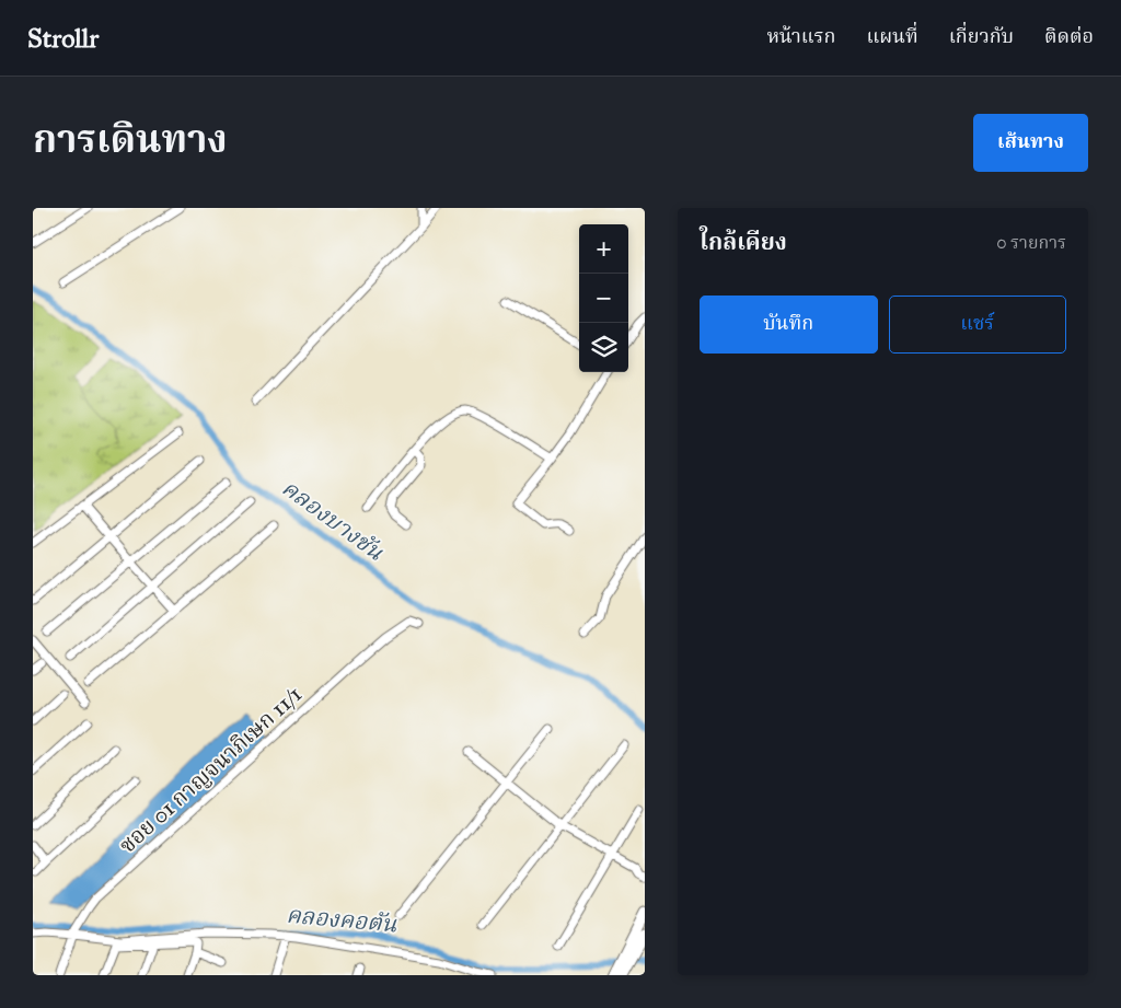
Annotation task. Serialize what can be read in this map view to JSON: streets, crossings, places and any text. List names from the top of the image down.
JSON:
{
  "streets": {
    "street": ["ซอย 01 กาญจนาภิเษก 11/1"]
  },
  "water": ["คลองบางชัน", "คลองคอตัน"],
  "page": {
    "header": "Strollr",
    "nav": [
      "หน้าแรก",
      "แผนที่",
      "เกี่ยวกับ",
      "ติดต่อ"
    ],
    "title": "การเดินทาง",
    "buttons": [
      "เส้นทาง",
      ["บันทึก", "แชร์"]
    ],
    "heading": ["ใกล้เคียง", "0 รายการ"],
    "map_buttons": ["+", "−"]
  }
}
